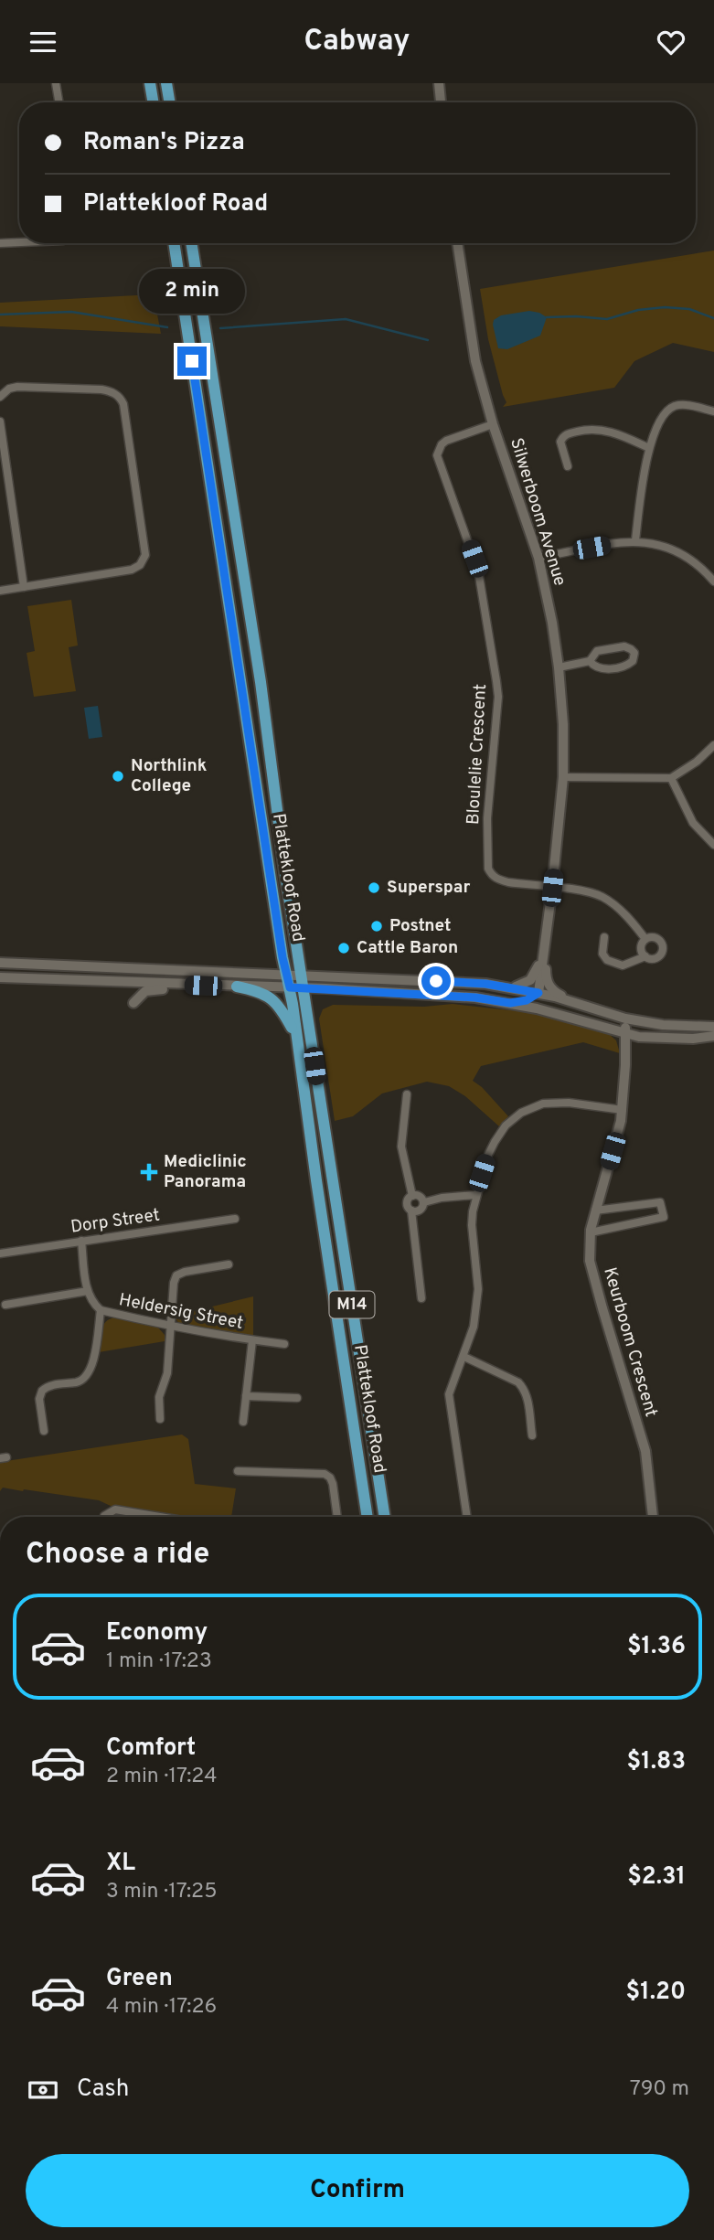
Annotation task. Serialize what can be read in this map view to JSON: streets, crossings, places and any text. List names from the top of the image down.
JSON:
{
  "streets": {
    "main road": ["Plattekloof Road", "M14"],
    "street": [
      "Silwerboom Avenue",
      "Bloulelie Crescent",
      "Dorp Street",
      "Heldersig Street",
      "Keurboom Crescent"
    ]
  },
  "crossings": [
    ["Silwerboom Avenue", "Bloulelie Crescent"],
    ["Dorp Street", "Heldersig Street"]
  ],
  "places": {
    "other": [
      "Northlink College",
      "Superspar",
      "Postnet",
      "Cattle Baron"
    ],
    "health": ["Mediclinic Panorama"]
  },
  "page": {
    "header": "Cabway",
    "banner": ["Roman's Pizza", "Plattekloof Road"],
    "bubble": "2 min",
    "heading": "Choose a ride",
    "list": [
      {
        "name": "Economy",
        "note": "1 min · 17:23",
        "value": "$1.36"
      },
      {
        "name": "Comfort",
        "note": "2 min · 17:24",
        "value": "$1.83"
      },
      {
        "name": "XL",
        "note": "3 min · 17:25",
        "value": "$2.31"
      },
      {
        "name": "Green",
        "note": "4 min · 17:26",
        "value": "$1.20"
      }
    ],
    "pay": ["Cash", "790 m"],
    "buttons": "Confirm"
  }
}
